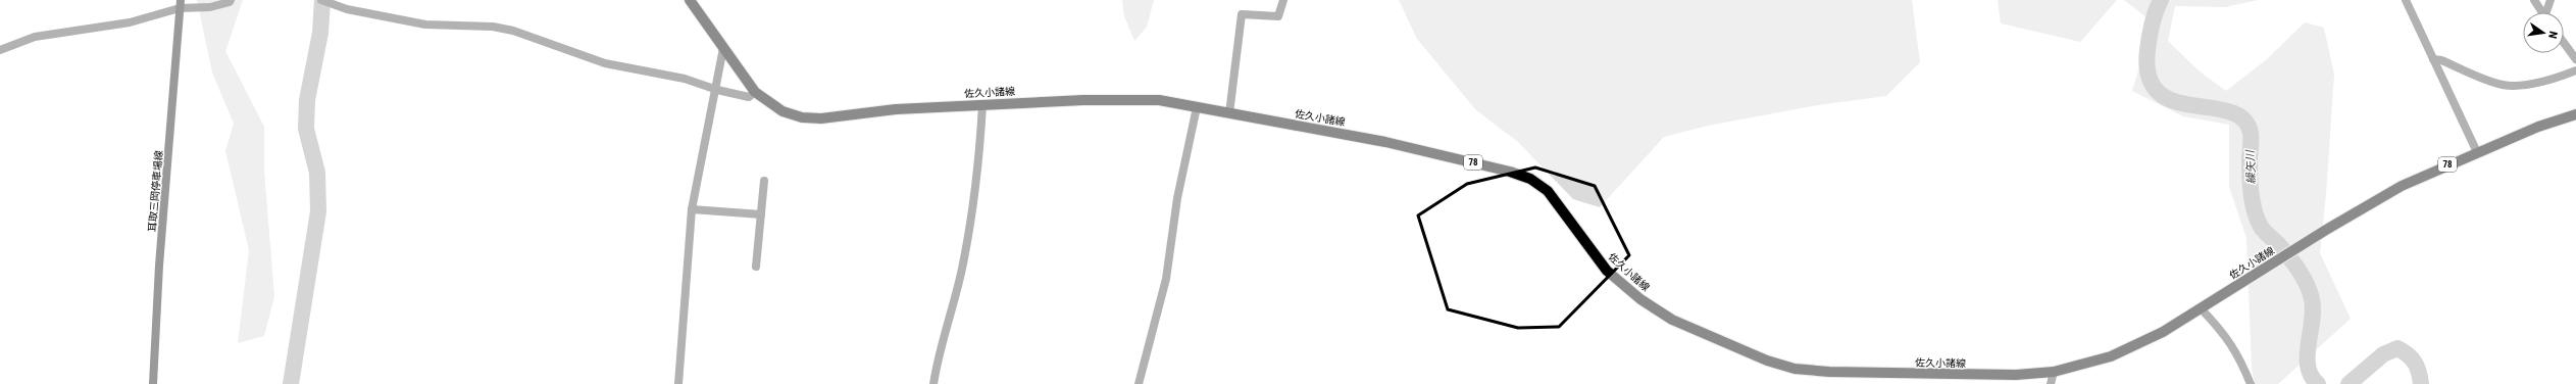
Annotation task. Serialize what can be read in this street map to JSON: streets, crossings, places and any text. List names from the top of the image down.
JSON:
{
  "streets": {
    "main road": ["佐久小諸線", "78", "耳取三岡停車場線"]
  },
  "water": ["繰矢川"],
  "north": "right"
}
